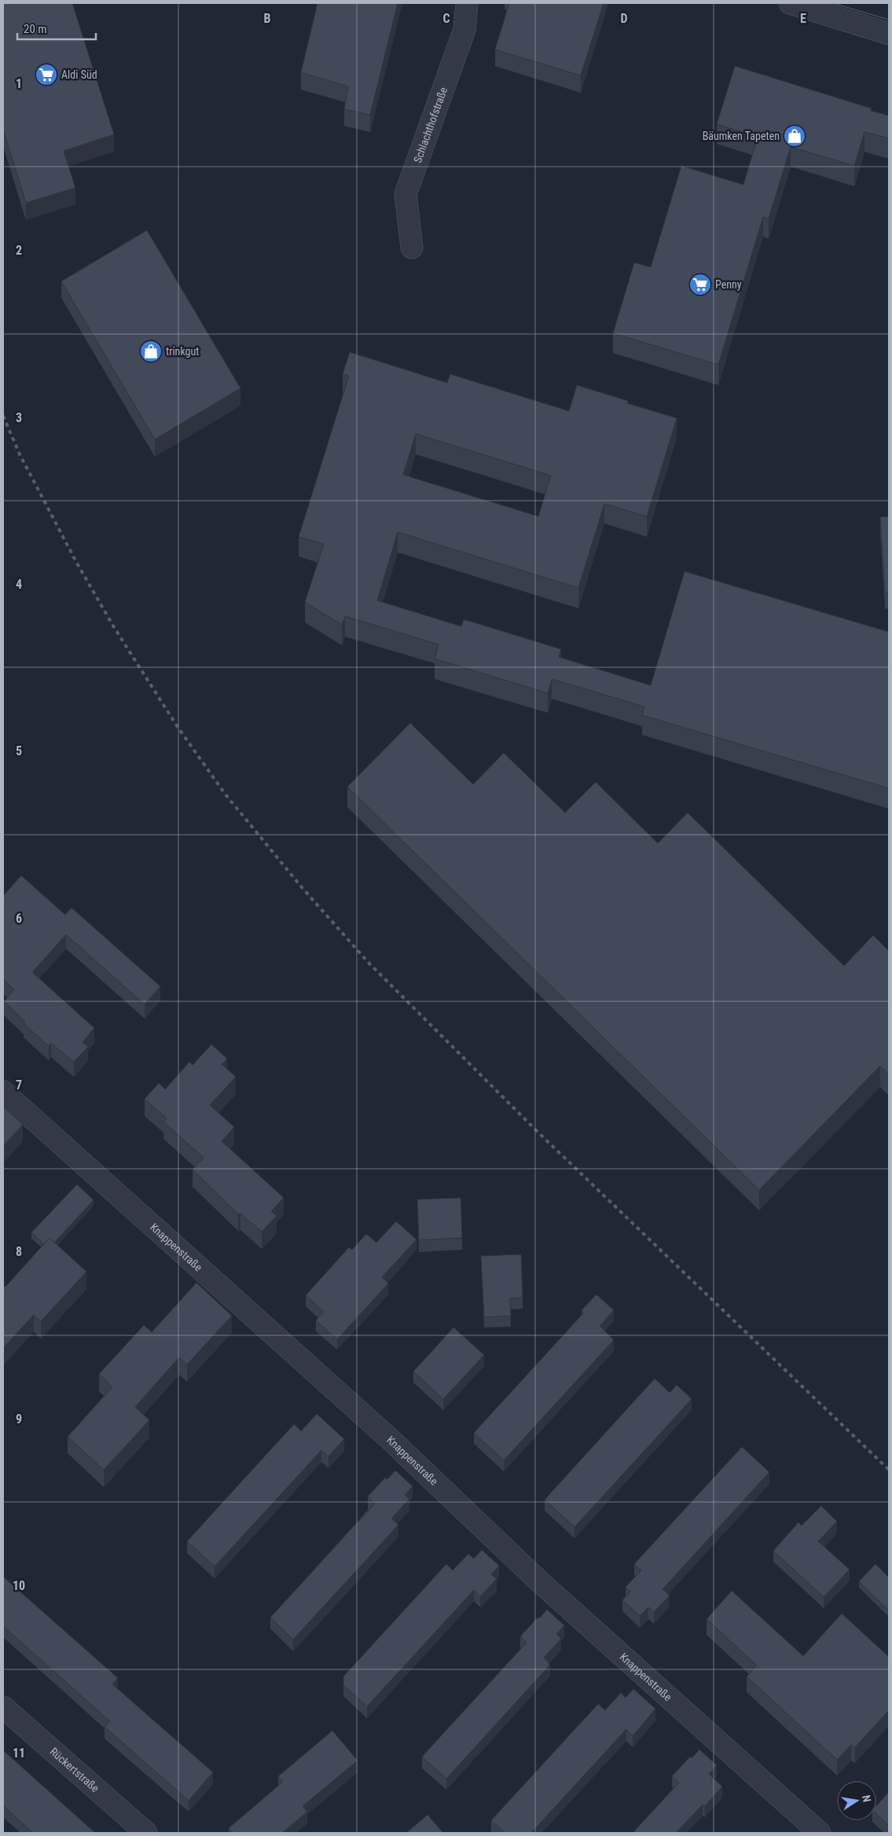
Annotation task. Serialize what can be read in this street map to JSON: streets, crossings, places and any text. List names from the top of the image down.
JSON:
{
  "streets": {
    "street": ["Schlachthofstraße", "Knappenstraße", "Rückertstraße"]
  },
  "places": {
    "supermarket": ["Aldi Süd", "Penny"],
    "shop": ["Bäumken Tapeten", "trinkgut"]
  },
  "scale_bar": "20 m",
  "north": "right",
  "grid": {
    "columns": [
      "B",
      "C",
      "D",
      "E"
    ],
    "rows": [
      "1",
      "2",
      "3",
      "4",
      "5",
      "6",
      "7",
      "8",
      "9",
      "10",
      "11"
    ]
  }
}
